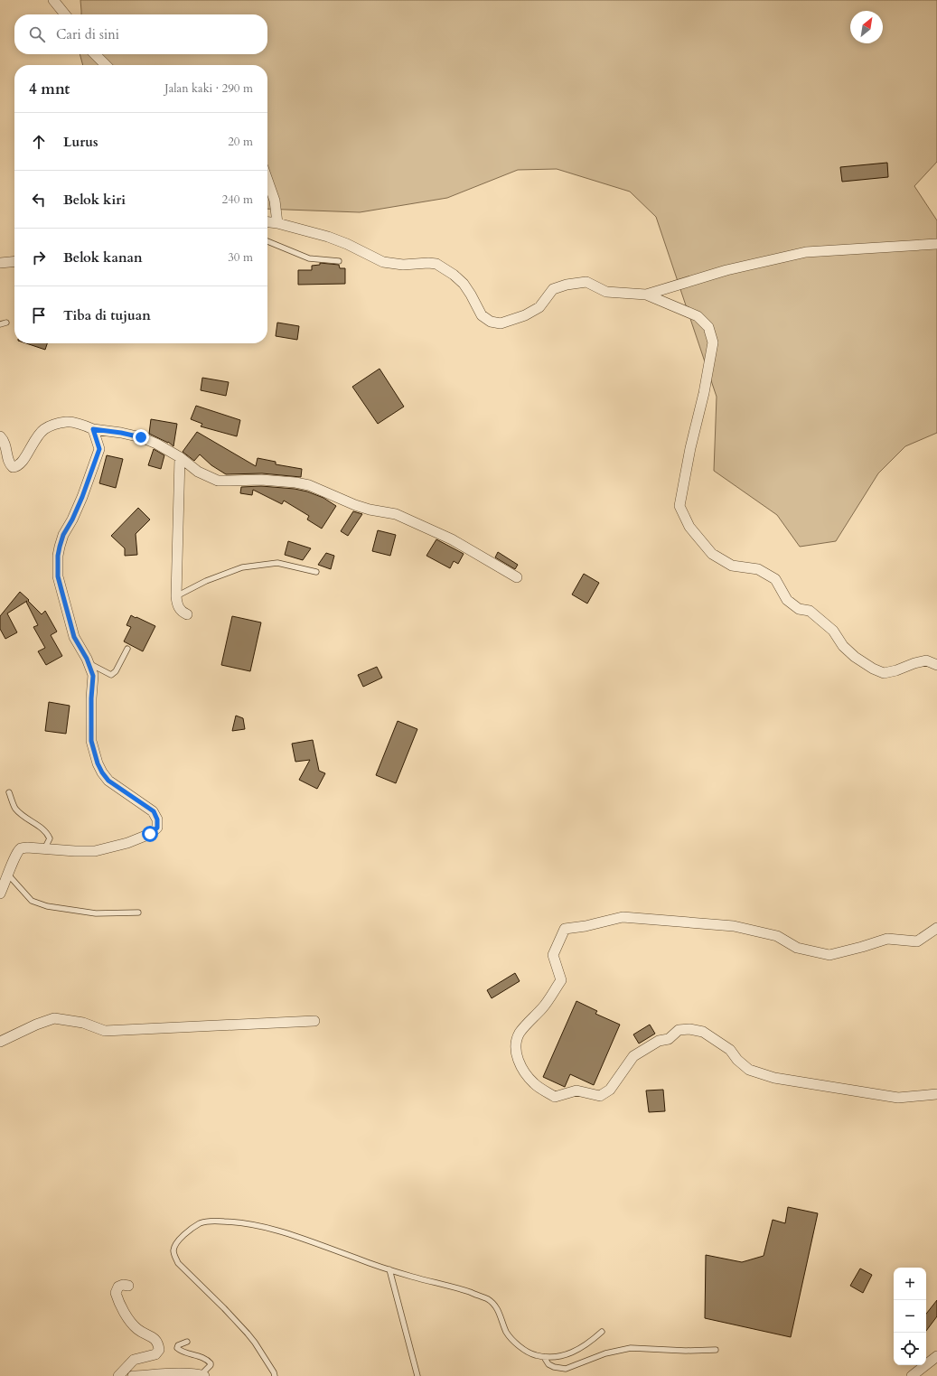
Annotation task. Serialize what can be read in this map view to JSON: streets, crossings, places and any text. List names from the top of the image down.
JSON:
{
  "north": "top right",
  "page": {
    "search": "Cari di sini",
    "heading": ["4 mnt", "Jalan kaki · 290 m"],
    "list": [
      ["Lurus", "20 m"],
      ["Belok kiri", "240 m"],
      ["Belok kanan", "30 m"],
      "Tiba di tujuan"
    ],
    "map_buttons": ["+", "−"]
  }
}
